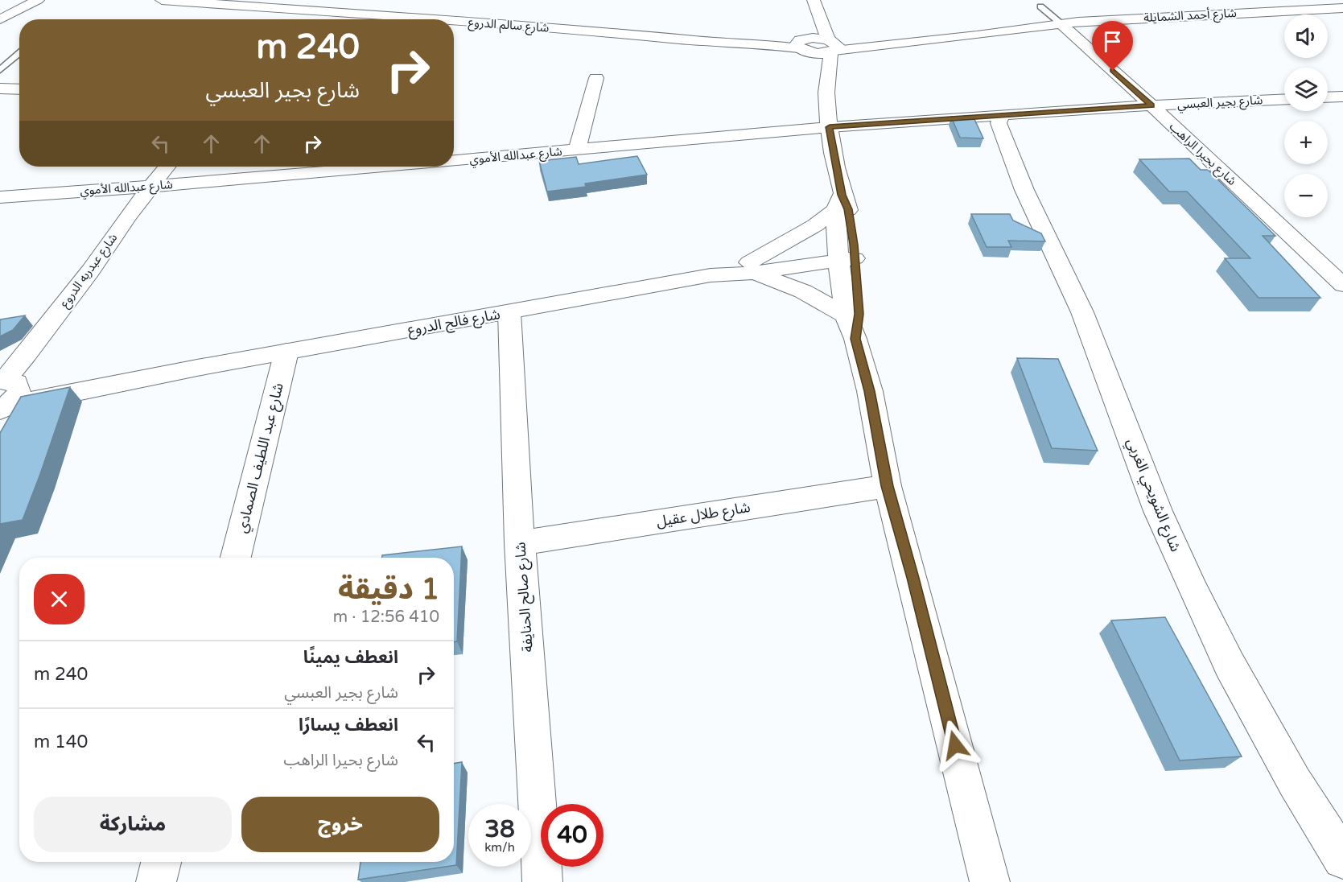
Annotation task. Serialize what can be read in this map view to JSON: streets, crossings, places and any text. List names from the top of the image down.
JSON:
{
  "streets": {
    "street": [
      "شارع أحمد الشمايلة",
      "شارع سالم الدروع",
      "شارع بجير العبسي",
      "شارع بحيرا الراهب",
      "شارع عبدالله الأموي",
      "شارع عبدربه الدروع",
      "شارع فالح الدروع",
      "شارع عبد اللطيف الصمادي",
      "شارع الشويحي الغربي",
      "شارع طلال عقيل",
      "شارع صالح الحنايفة"
    ]
  },
  "crossings": [
    ["شارع أحمد الشمايلة", "شارع سالم الدروع"],
    ["شارع أحمد الشمايلة", "شارع بحيرا الراهب"],
    ["شارع بجير العبسي", "شارع بحيرا الراهب"],
    ["شارع بجير العبسي", "شارع عبدالله الأموي"],
    ["شارع بجير العبسي", "شارع الشويحي الغربي"],
    ["شارع عبدالله الأموي", "شارع عبدربه الدروع"],
    ["شارع عبدربه الدروع", "شارع فالح الدروع"],
    ["شارع فالح الدروع", "شارع عبد اللطيف الصمادي"],
    ["شارع فالح الدروع", "شارع صالح الحنايفة"],
    ["شارع طلال عقيل", "شارع صالح الحنايفة"]
  ],
  "page": {
    "map_buttons": ["+", "−"],
    "turn": ["240 m", "شارع بجير العبسي"],
    "heading": ["1 دقيقة", "410 m · 12:56"],
    "list": [
      {
        "name": "انعطف يمينًا",
        "note": "شارع بجير العبسي",
        "value": "240 m"
      },
      {
        "name": "انعطف يسارًا",
        "note": "شارع بحيرا الراهب",
        "value": "140 m"
      }
    ],
    "buttons": ["خروج", "مشاركة"],
    "speed": "38 km/h",
    "limit": "40"
  }
}
